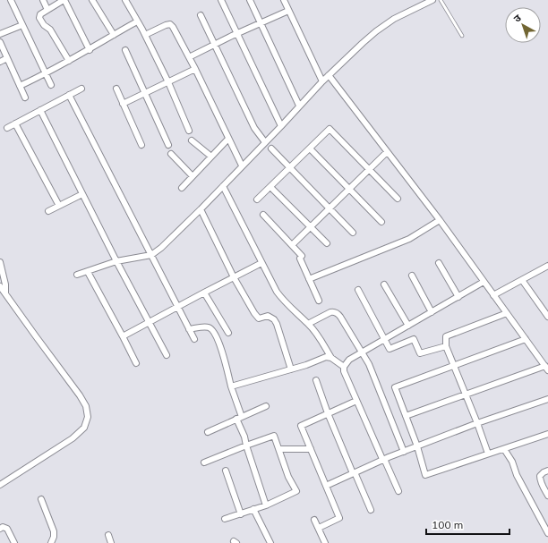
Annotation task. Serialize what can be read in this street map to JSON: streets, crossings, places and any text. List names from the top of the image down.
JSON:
{
  "scale_bar": "100 m",
  "north": "top left"
}
